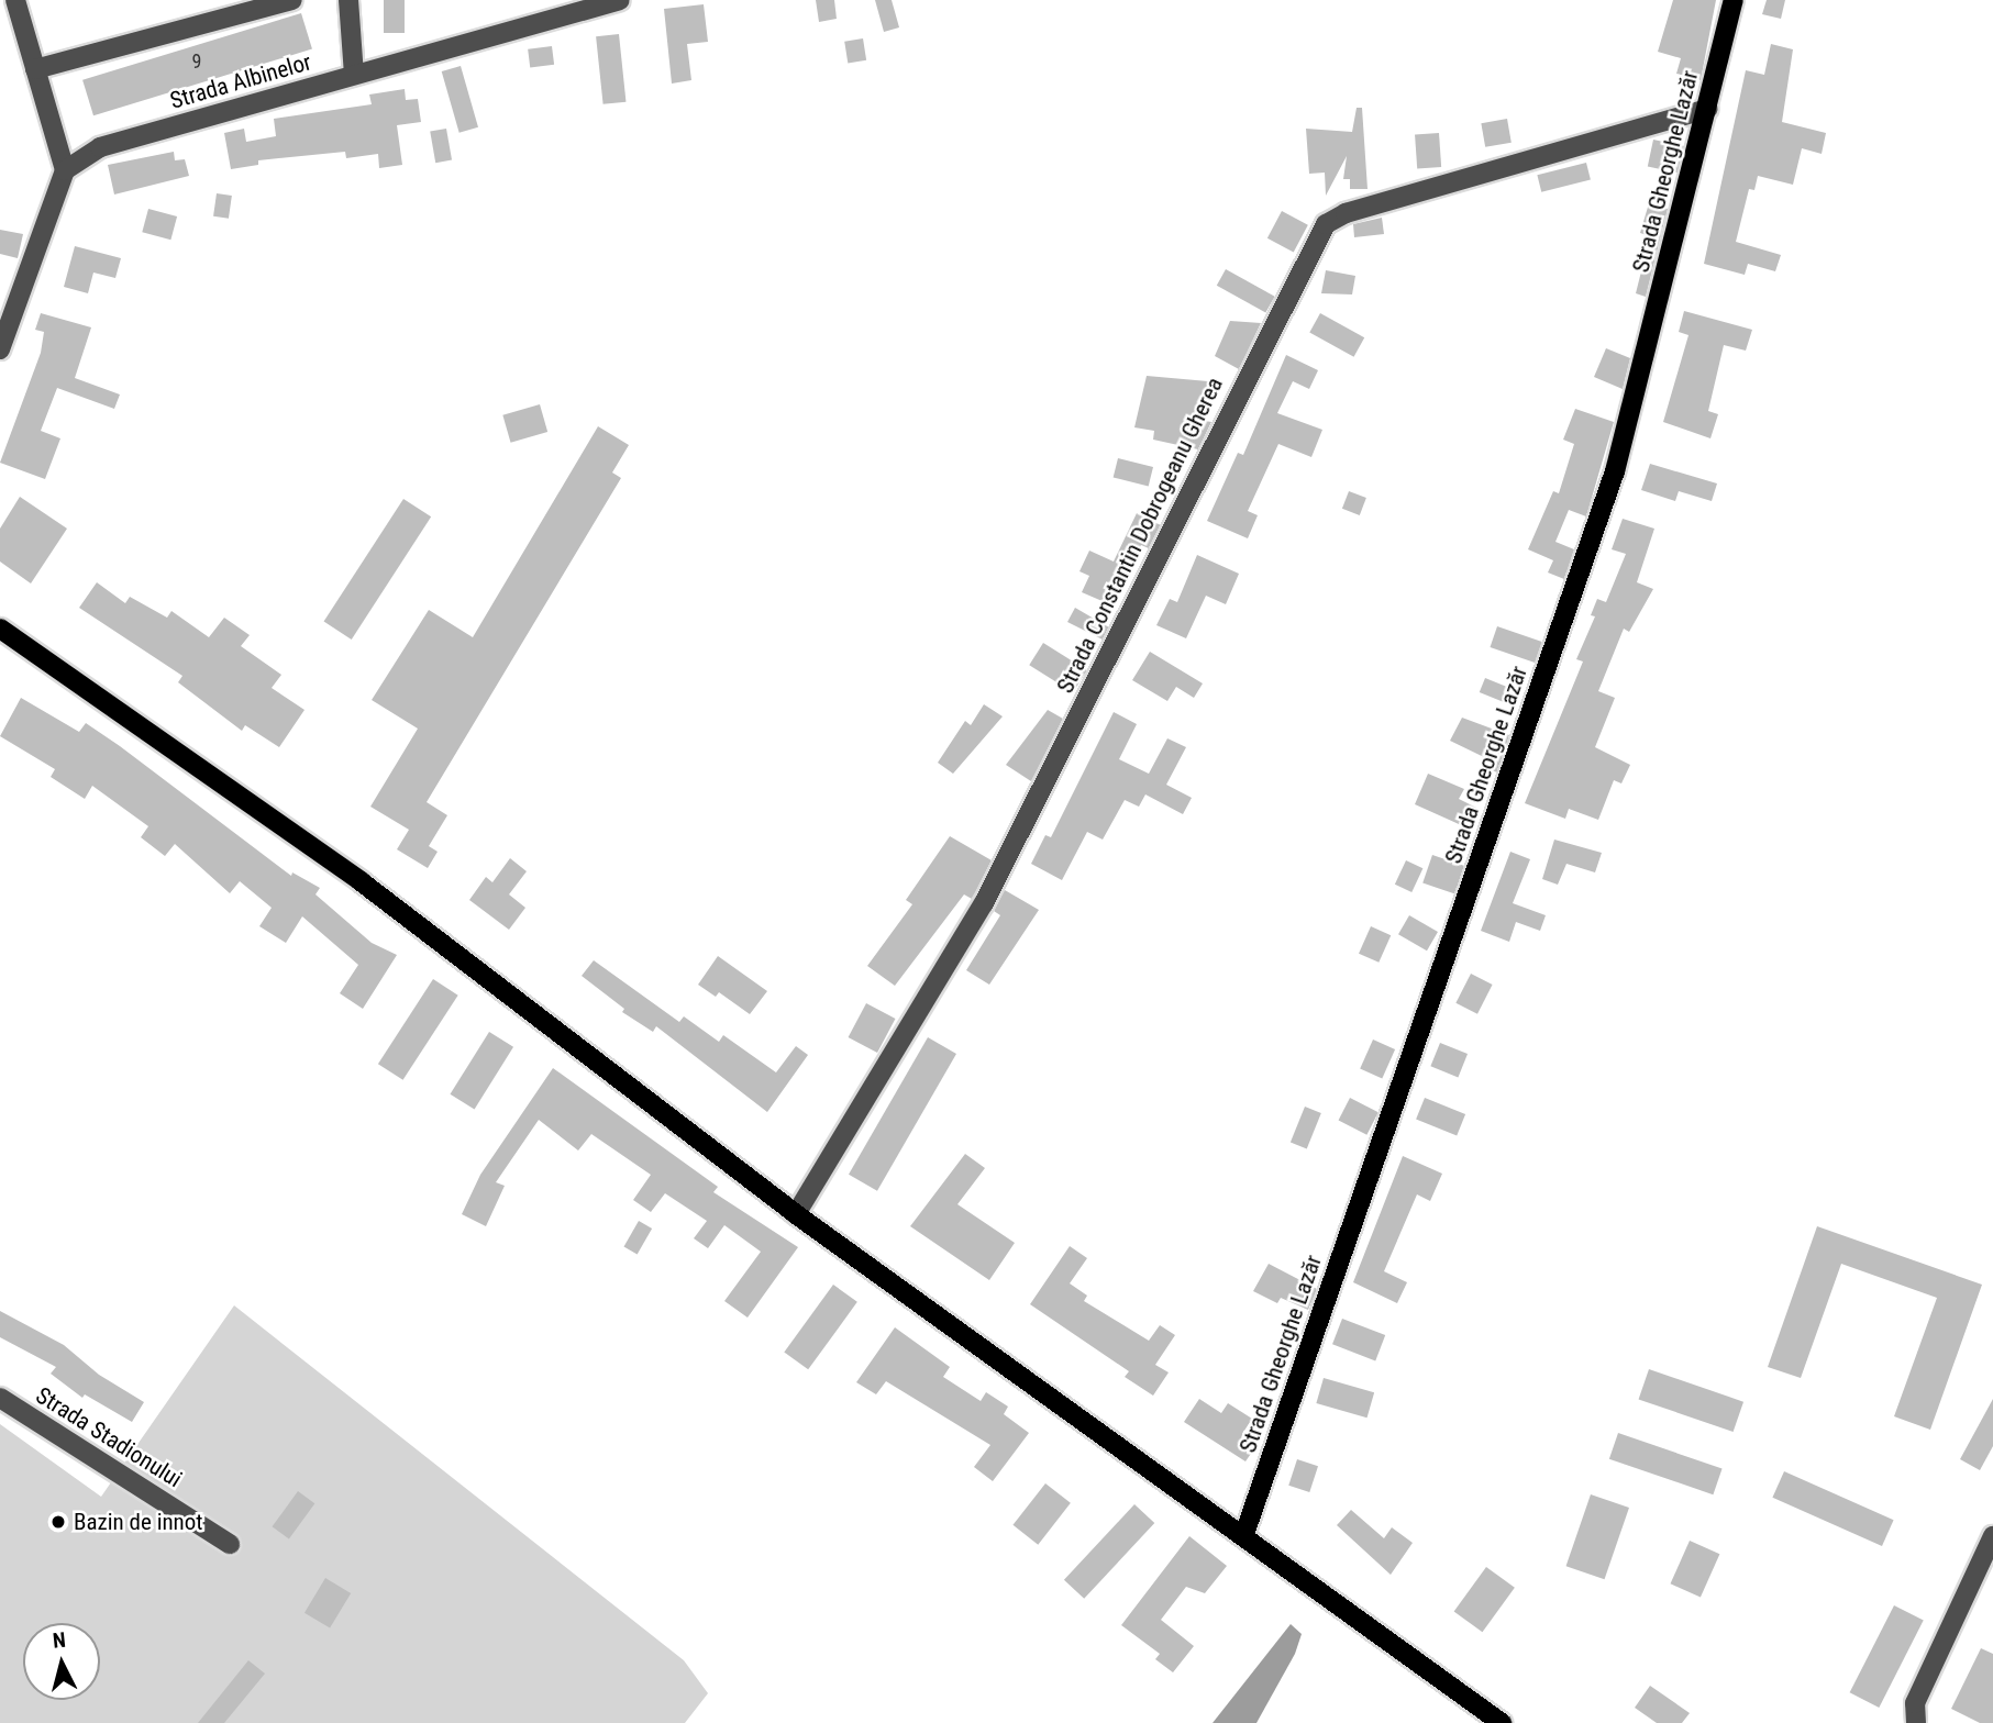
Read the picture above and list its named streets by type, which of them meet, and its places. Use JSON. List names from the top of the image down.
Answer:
{
  "streets": {
    "main road": ["Strada Gheorghe Lazăr"],
    "street": ["Strada Albinelor", "Strada Constantin Dobrogeanu Gherea", "Strada Stadionului"]
  },
  "crossings": [
    ["Strada Gheorghe Lazăr", "Strada Constantin Dobrogeanu Gherea"]
  ],
  "places": ["Bazin de innot"],
  "house_numbers": ["9"],
  "north": "top"
}
